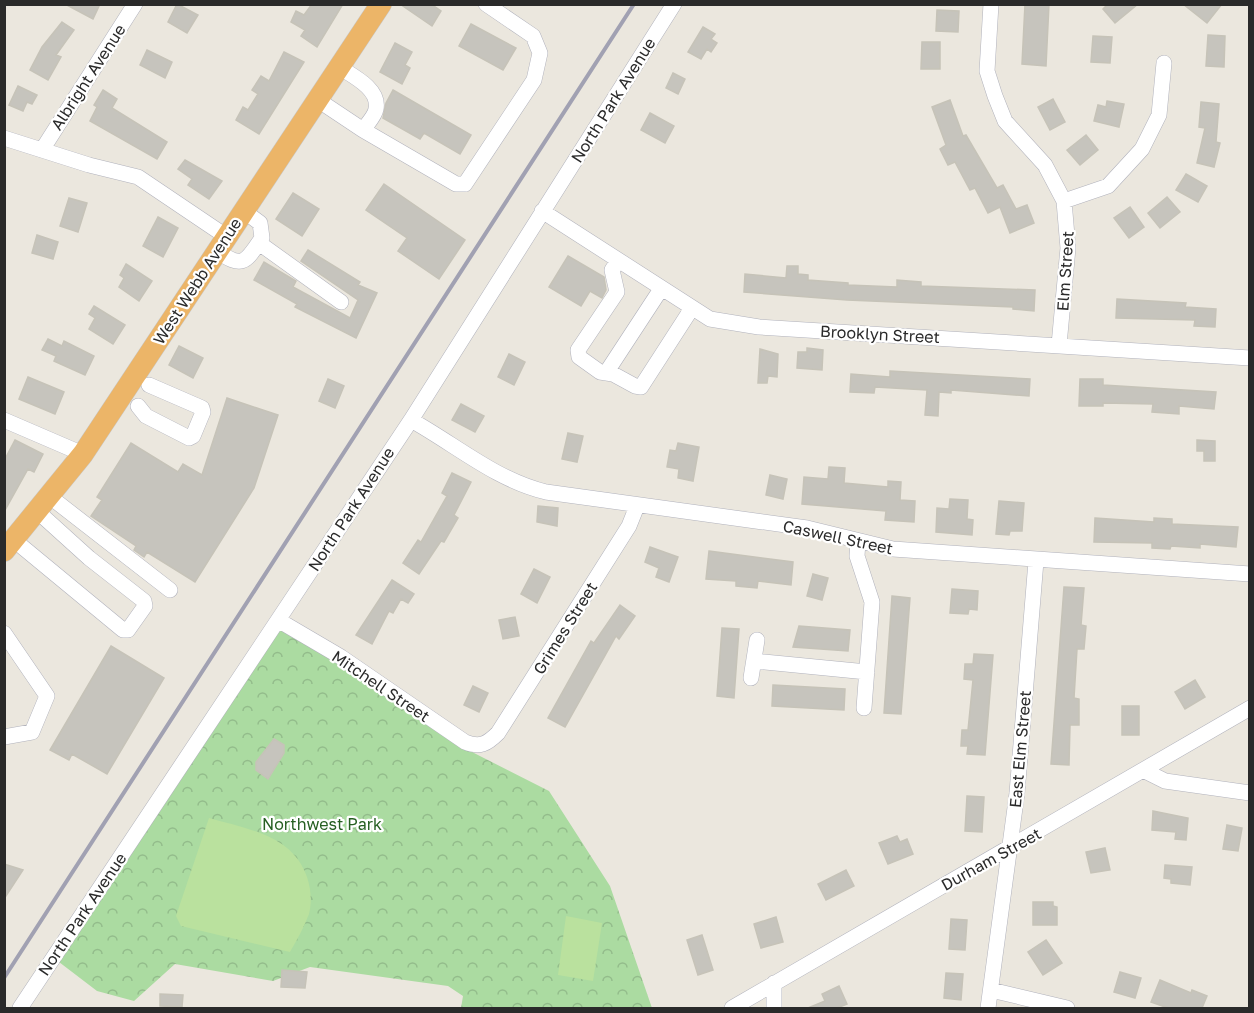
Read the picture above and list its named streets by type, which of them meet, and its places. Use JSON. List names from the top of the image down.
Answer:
{
  "streets": {
    "highway": ["West Webb Avenue"],
    "street": [
      "Albright Avenue",
      "North Park Avenue",
      "Elm Street",
      "Brooklyn Street",
      "Caswell Street",
      "Grimes Street",
      "Mitchell Street",
      "East Elm Street",
      "Durham Street"
    ]
  },
  "crossings": [
    ["North Park Avenue", "Brooklyn Street"],
    ["North Park Avenue", "Caswell Street"],
    ["North Park Avenue", "Mitchell Street"],
    ["Elm Street", "Brooklyn Street"],
    ["Caswell Street", "Grimes Street"],
    ["Caswell Street", "East Elm Street"],
    ["Grimes Street", "Mitchell Street"],
    ["East Elm Street", "Durham Street"]
  ],
  "parks": ["Northwest Park"]
}
